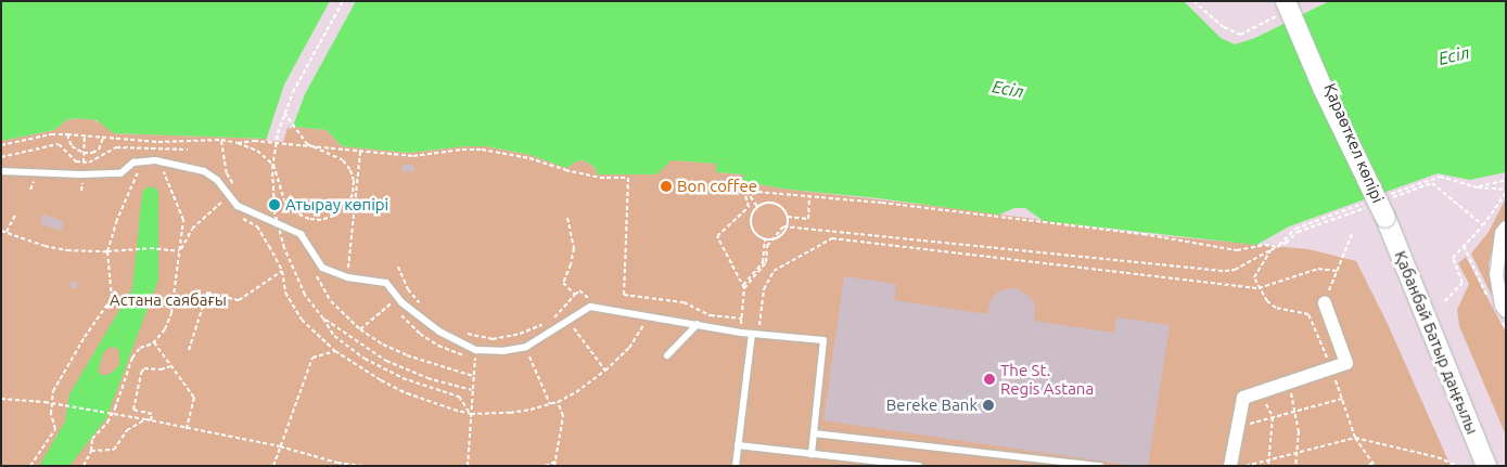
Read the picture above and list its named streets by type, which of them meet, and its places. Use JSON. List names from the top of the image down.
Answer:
{
  "streets": {
    "main road": ["Қараөткел көпірі", "Қабанбай Батыр даңғылы"]
  },
  "crossings": [
    ["Қараөткел көпірі", "Қабанбай Батыр даңғылы"]
  ],
  "water": ["Есіл"],
  "parks": ["Астана саябағы"],
  "places": [
    "Bon coffee",
    "Атырау көпірі",
    "The St. Regis Astana",
    "Bereke Bank"
  ]
}
